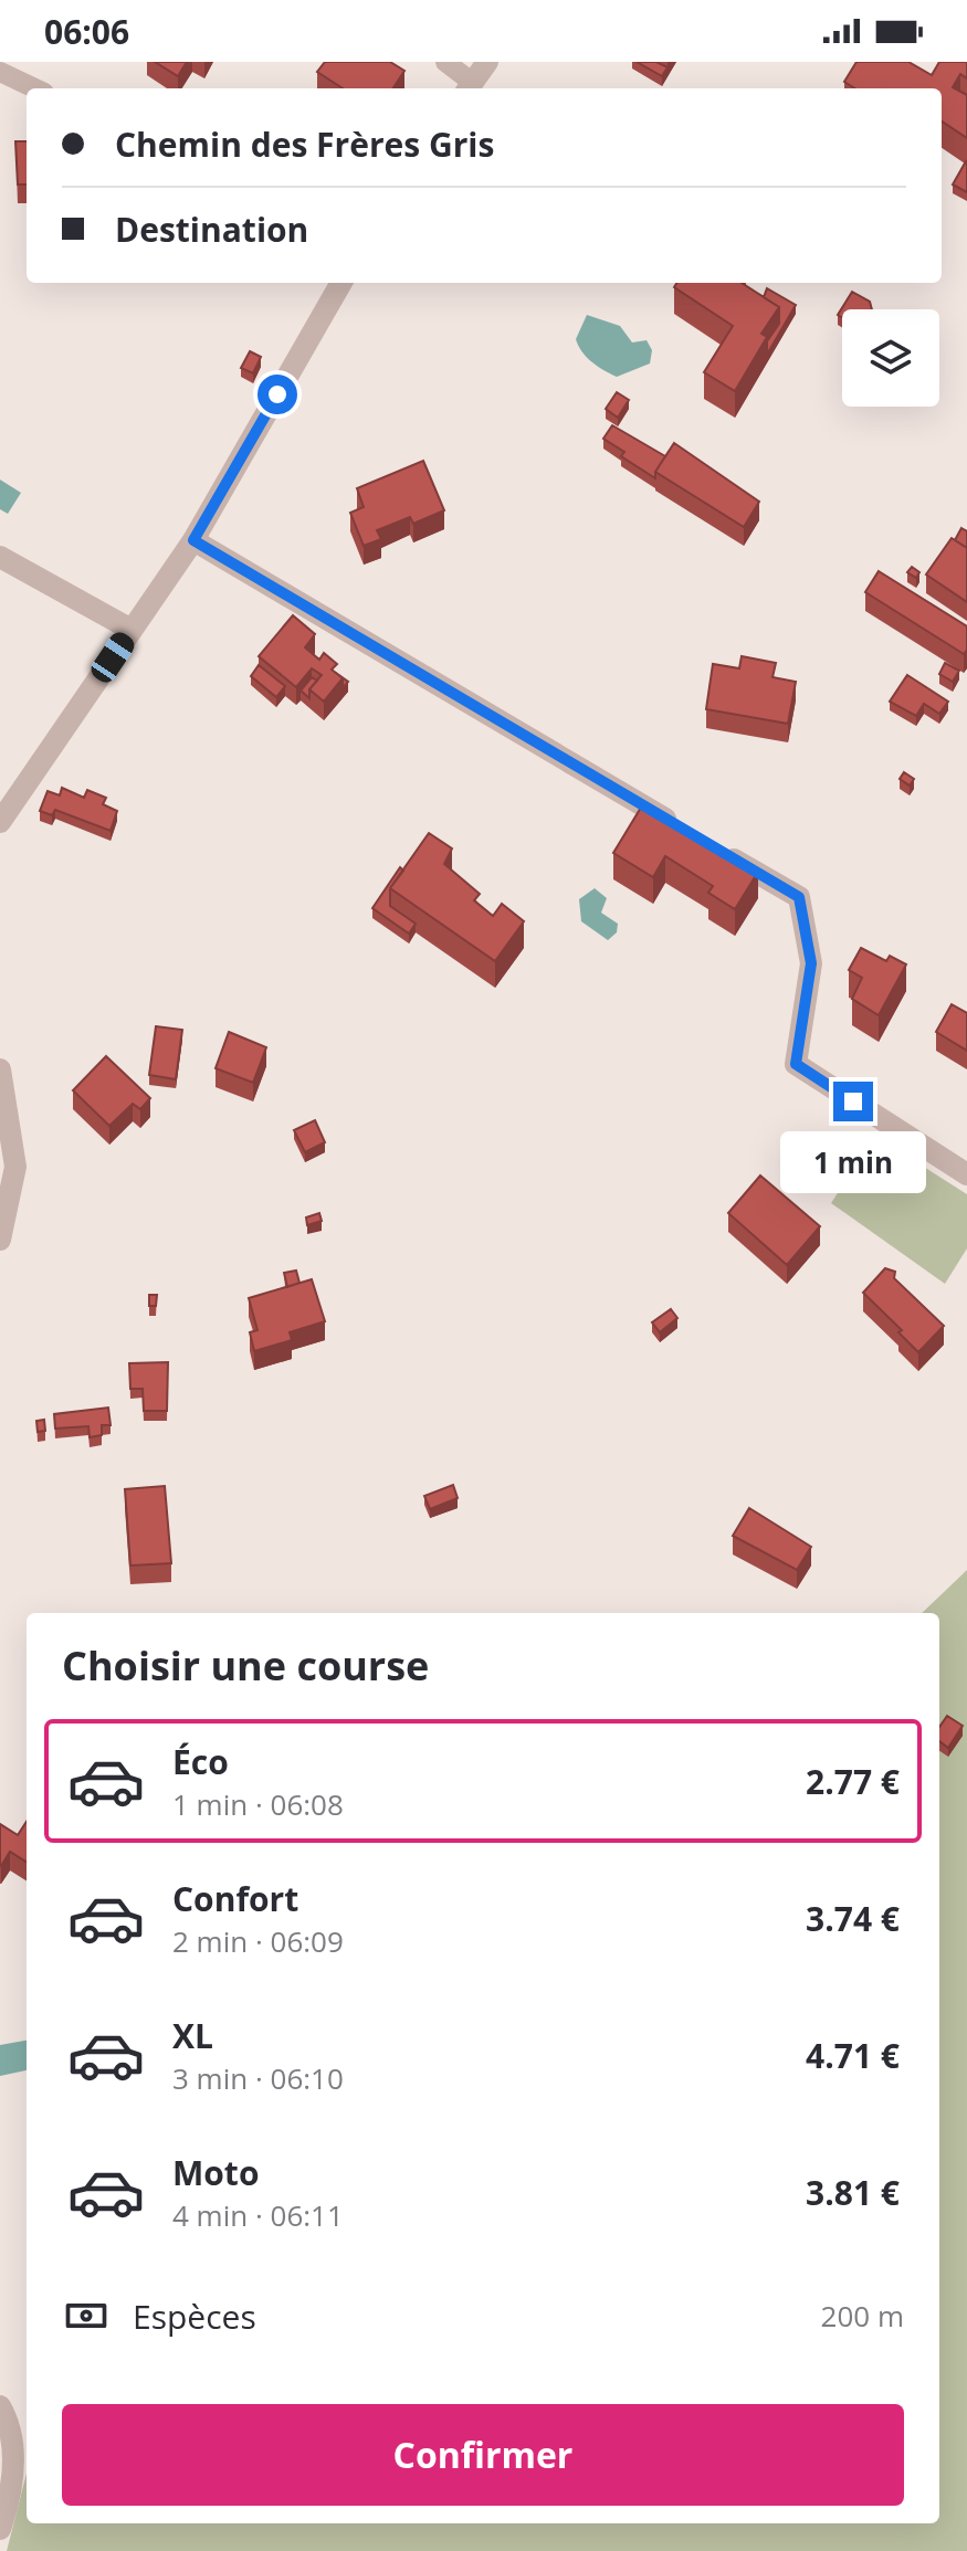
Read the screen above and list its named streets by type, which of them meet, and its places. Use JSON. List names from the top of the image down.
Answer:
{
  "page": {
    "status": "06:06",
    "banner": ["Chemin des Frères Gris", "Destination"],
    "bubble": "1 min",
    "heading": "Choisir une course",
    "list": [
      {
        "name": "Éco",
        "note": "1 min · 06:08",
        "value": "2.77 €"
      },
      {
        "name": "Confort",
        "note": "2 min · 06:09",
        "value": "3.74 €"
      },
      {
        "name": "XL",
        "note": "3 min · 06:10",
        "value": "4.71 €"
      },
      {
        "name": "Moto",
        "note": "4 min · 06:11",
        "value": "3.81 €"
      }
    ],
    "pay": ["Espèces", "200 m"],
    "buttons": "Confirmer"
  }
}
